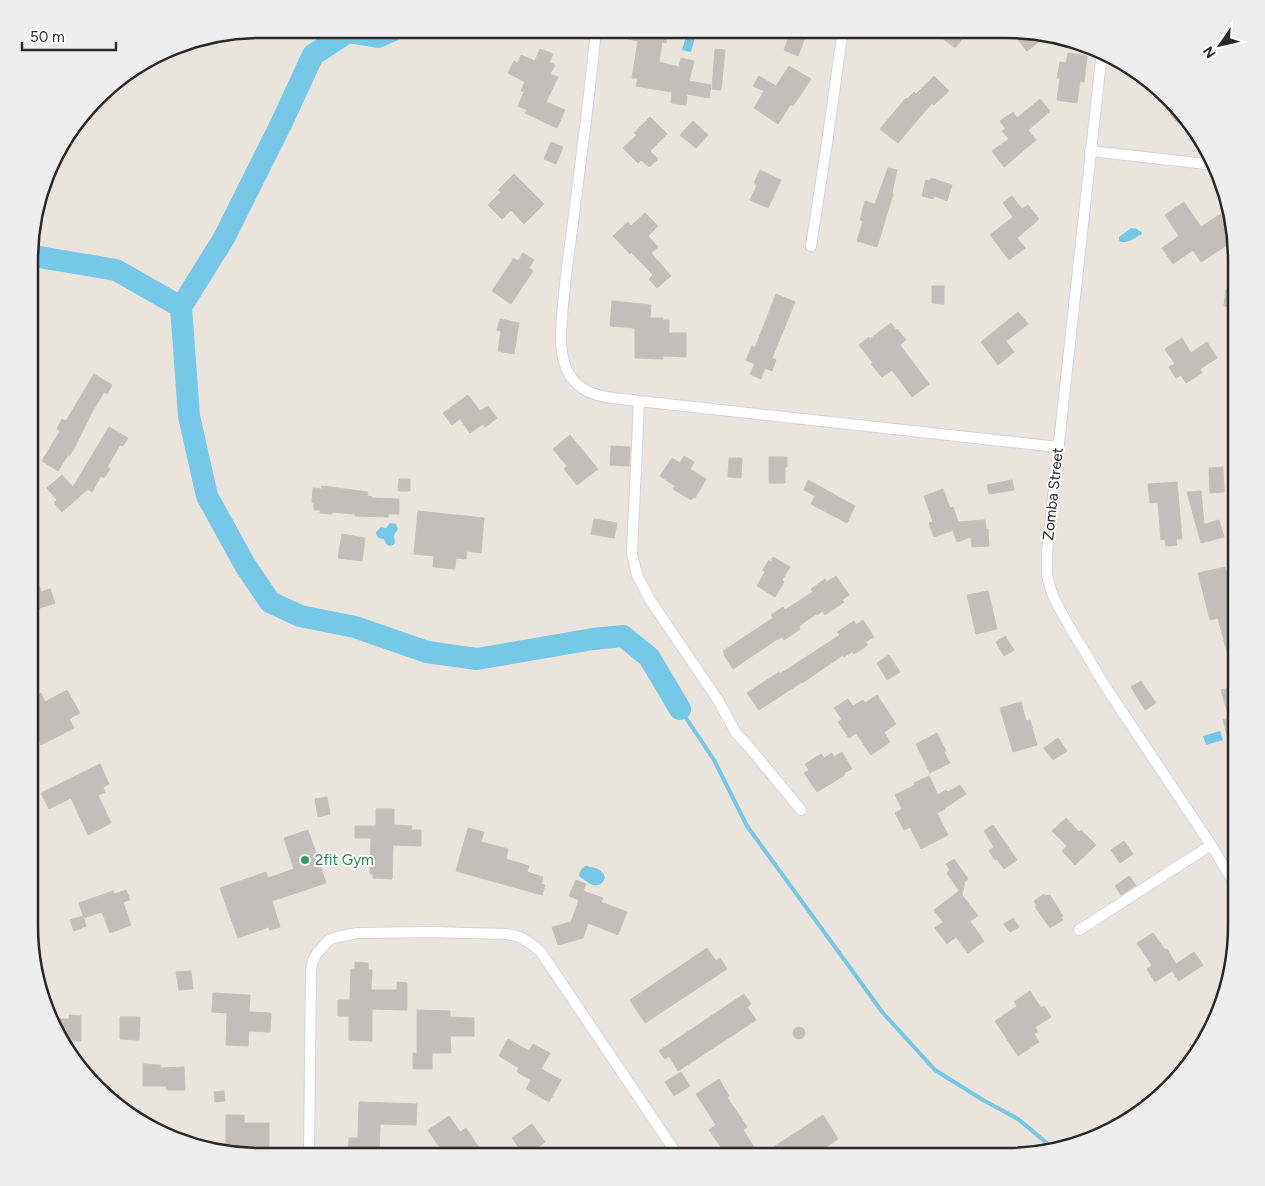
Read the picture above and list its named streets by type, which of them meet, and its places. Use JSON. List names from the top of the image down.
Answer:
{
  "streets": {
    "street": ["Zomba Street"]
  },
  "places": ["2fit Gym"],
  "scale_bar": "50 m",
  "north": "bottom left"
}
